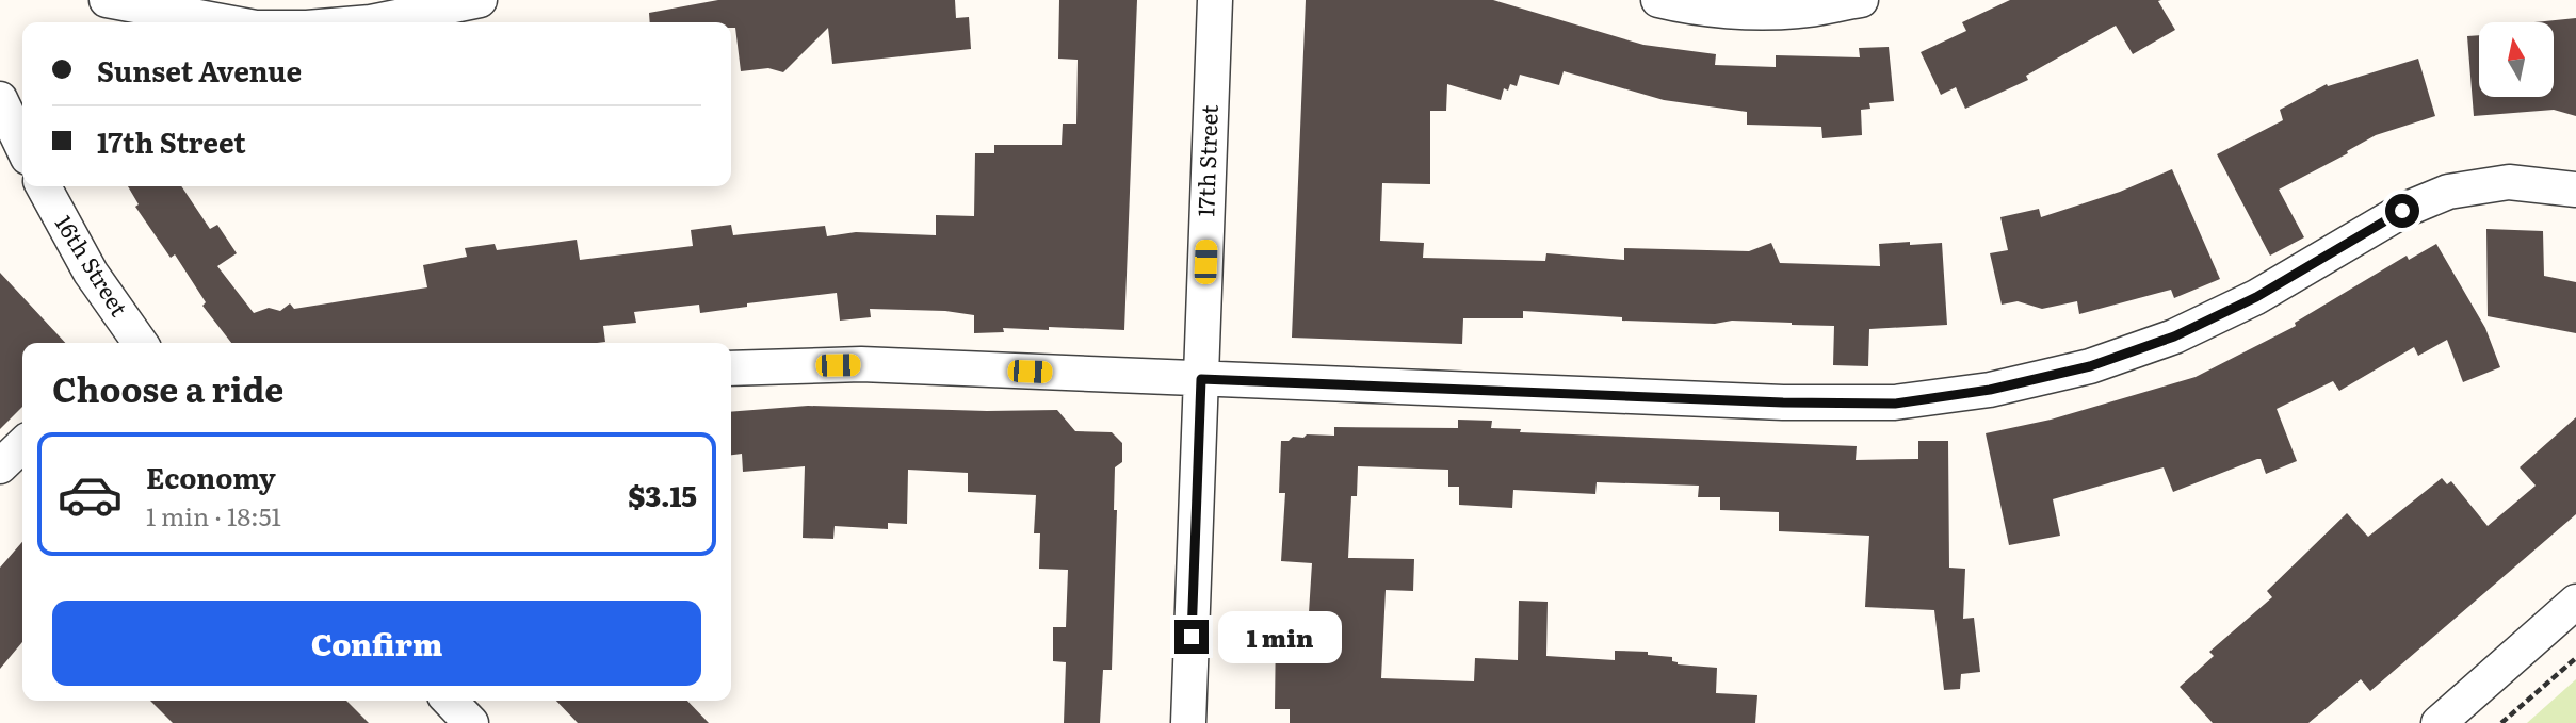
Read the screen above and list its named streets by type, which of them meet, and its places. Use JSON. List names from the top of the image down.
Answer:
{
  "streets": {
    "street": ["17th Street", "16th Street"]
  },
  "north": "top",
  "page": {
    "banner": ["Sunset Avenue", "17th Street"],
    "heading": "Choose a ride",
    "list": [
      {
        "name": "Economy",
        "note": "1 min · 18:51",
        "value": "$3.15"
      }
    ],
    "buttons": "Confirm",
    "bubble": "1 min"
  }
}
